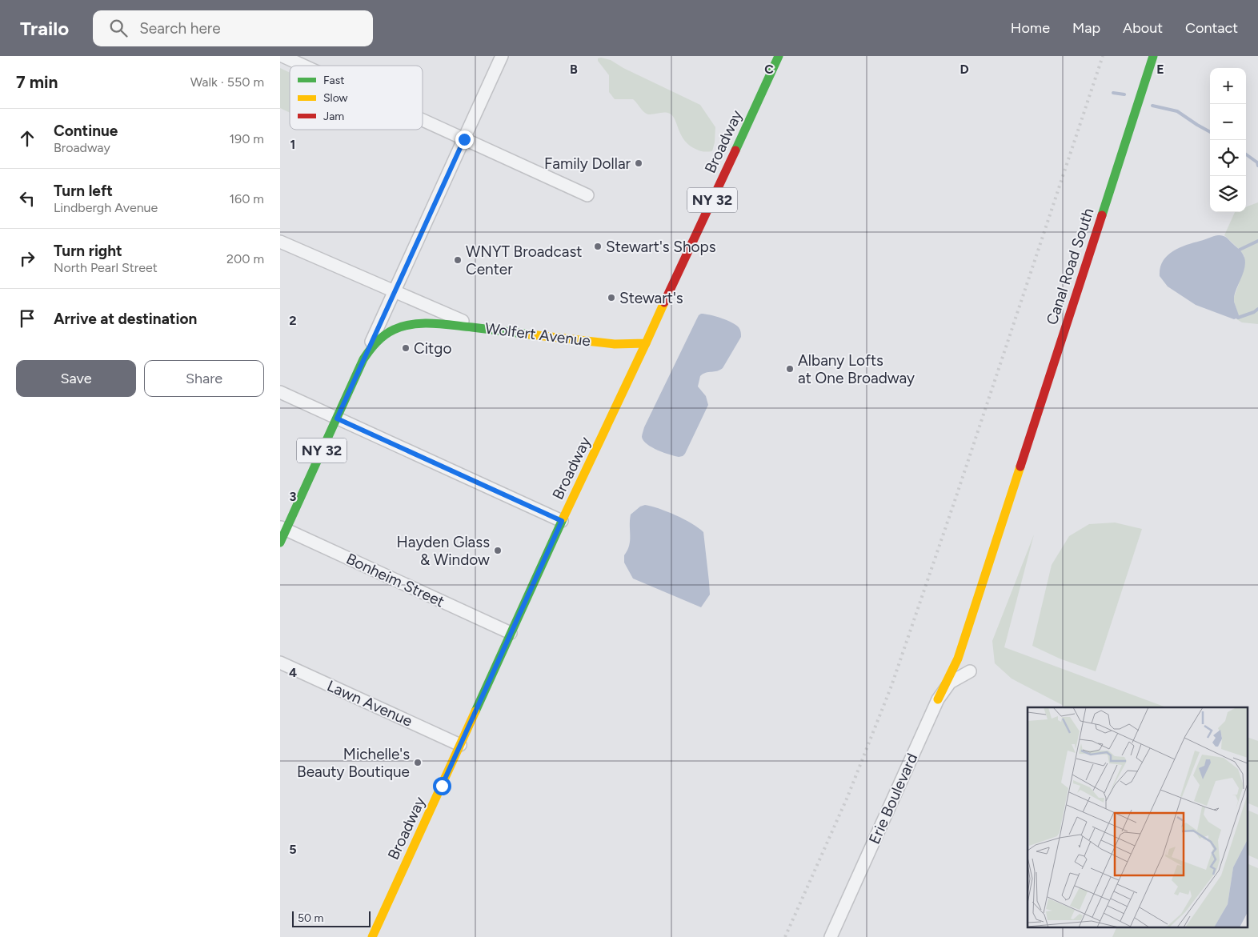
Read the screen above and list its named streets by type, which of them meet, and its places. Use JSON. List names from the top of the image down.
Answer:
{
  "streets": {
    "street": [
      "Broadway",
      "NY 32",
      "Canal Road South",
      "Wolfert Avenue",
      "Bonheim Street",
      "Lawn Avenue",
      "Erie Boulevard"
    ]
  },
  "crossings": [
    ["Broadway", "Wolfert Avenue"],
    ["Broadway", "Bonheim Street"],
    ["Broadway", "Lawn Avenue"],
    ["NY 32", "Wolfert Avenue"],
    ["NY 32", "Bonheim Street"],
    ["Canal Road South", "Erie Boulevard"]
  ],
  "places": [
    "Family Dollar",
    "Stewart's Shops",
    "WNYT Broadcast Center",
    "Stewart's",
    "Citgo",
    "Albany Lofts at One Broadway",
    "Hayden Glass & Window",
    "Michelle's Beauty Boutique"
  ],
  "legend": ["Fast", "Slow", "Jam"],
  "scale_bar": "50 m",
  "page": {
    "header": "Trailo",
    "search": "Search here",
    "nav": [
      "Home",
      "Map",
      "About",
      "Contact"
    ],
    "heading": ["7 min", "Walk · 550 m"],
    "map_buttons": ["+", "−"],
    "list": [
      ["Continue", "Broadway", "190 m"],
      ["Turn left", "Lindbergh Avenue", "160 m"],
      ["Turn right", "North Pearl Street", "200 m"],
      "Arrive at destination"
    ],
    "buttons": ["Save", "Share"],
    "scale": "50 m"
  },
  "grid": {
    "columns": [
      "B",
      "C",
      "D",
      "E"
    ],
    "rows": [
      "1",
      "2",
      "3",
      "4",
      "5"
    ]
  }
}
